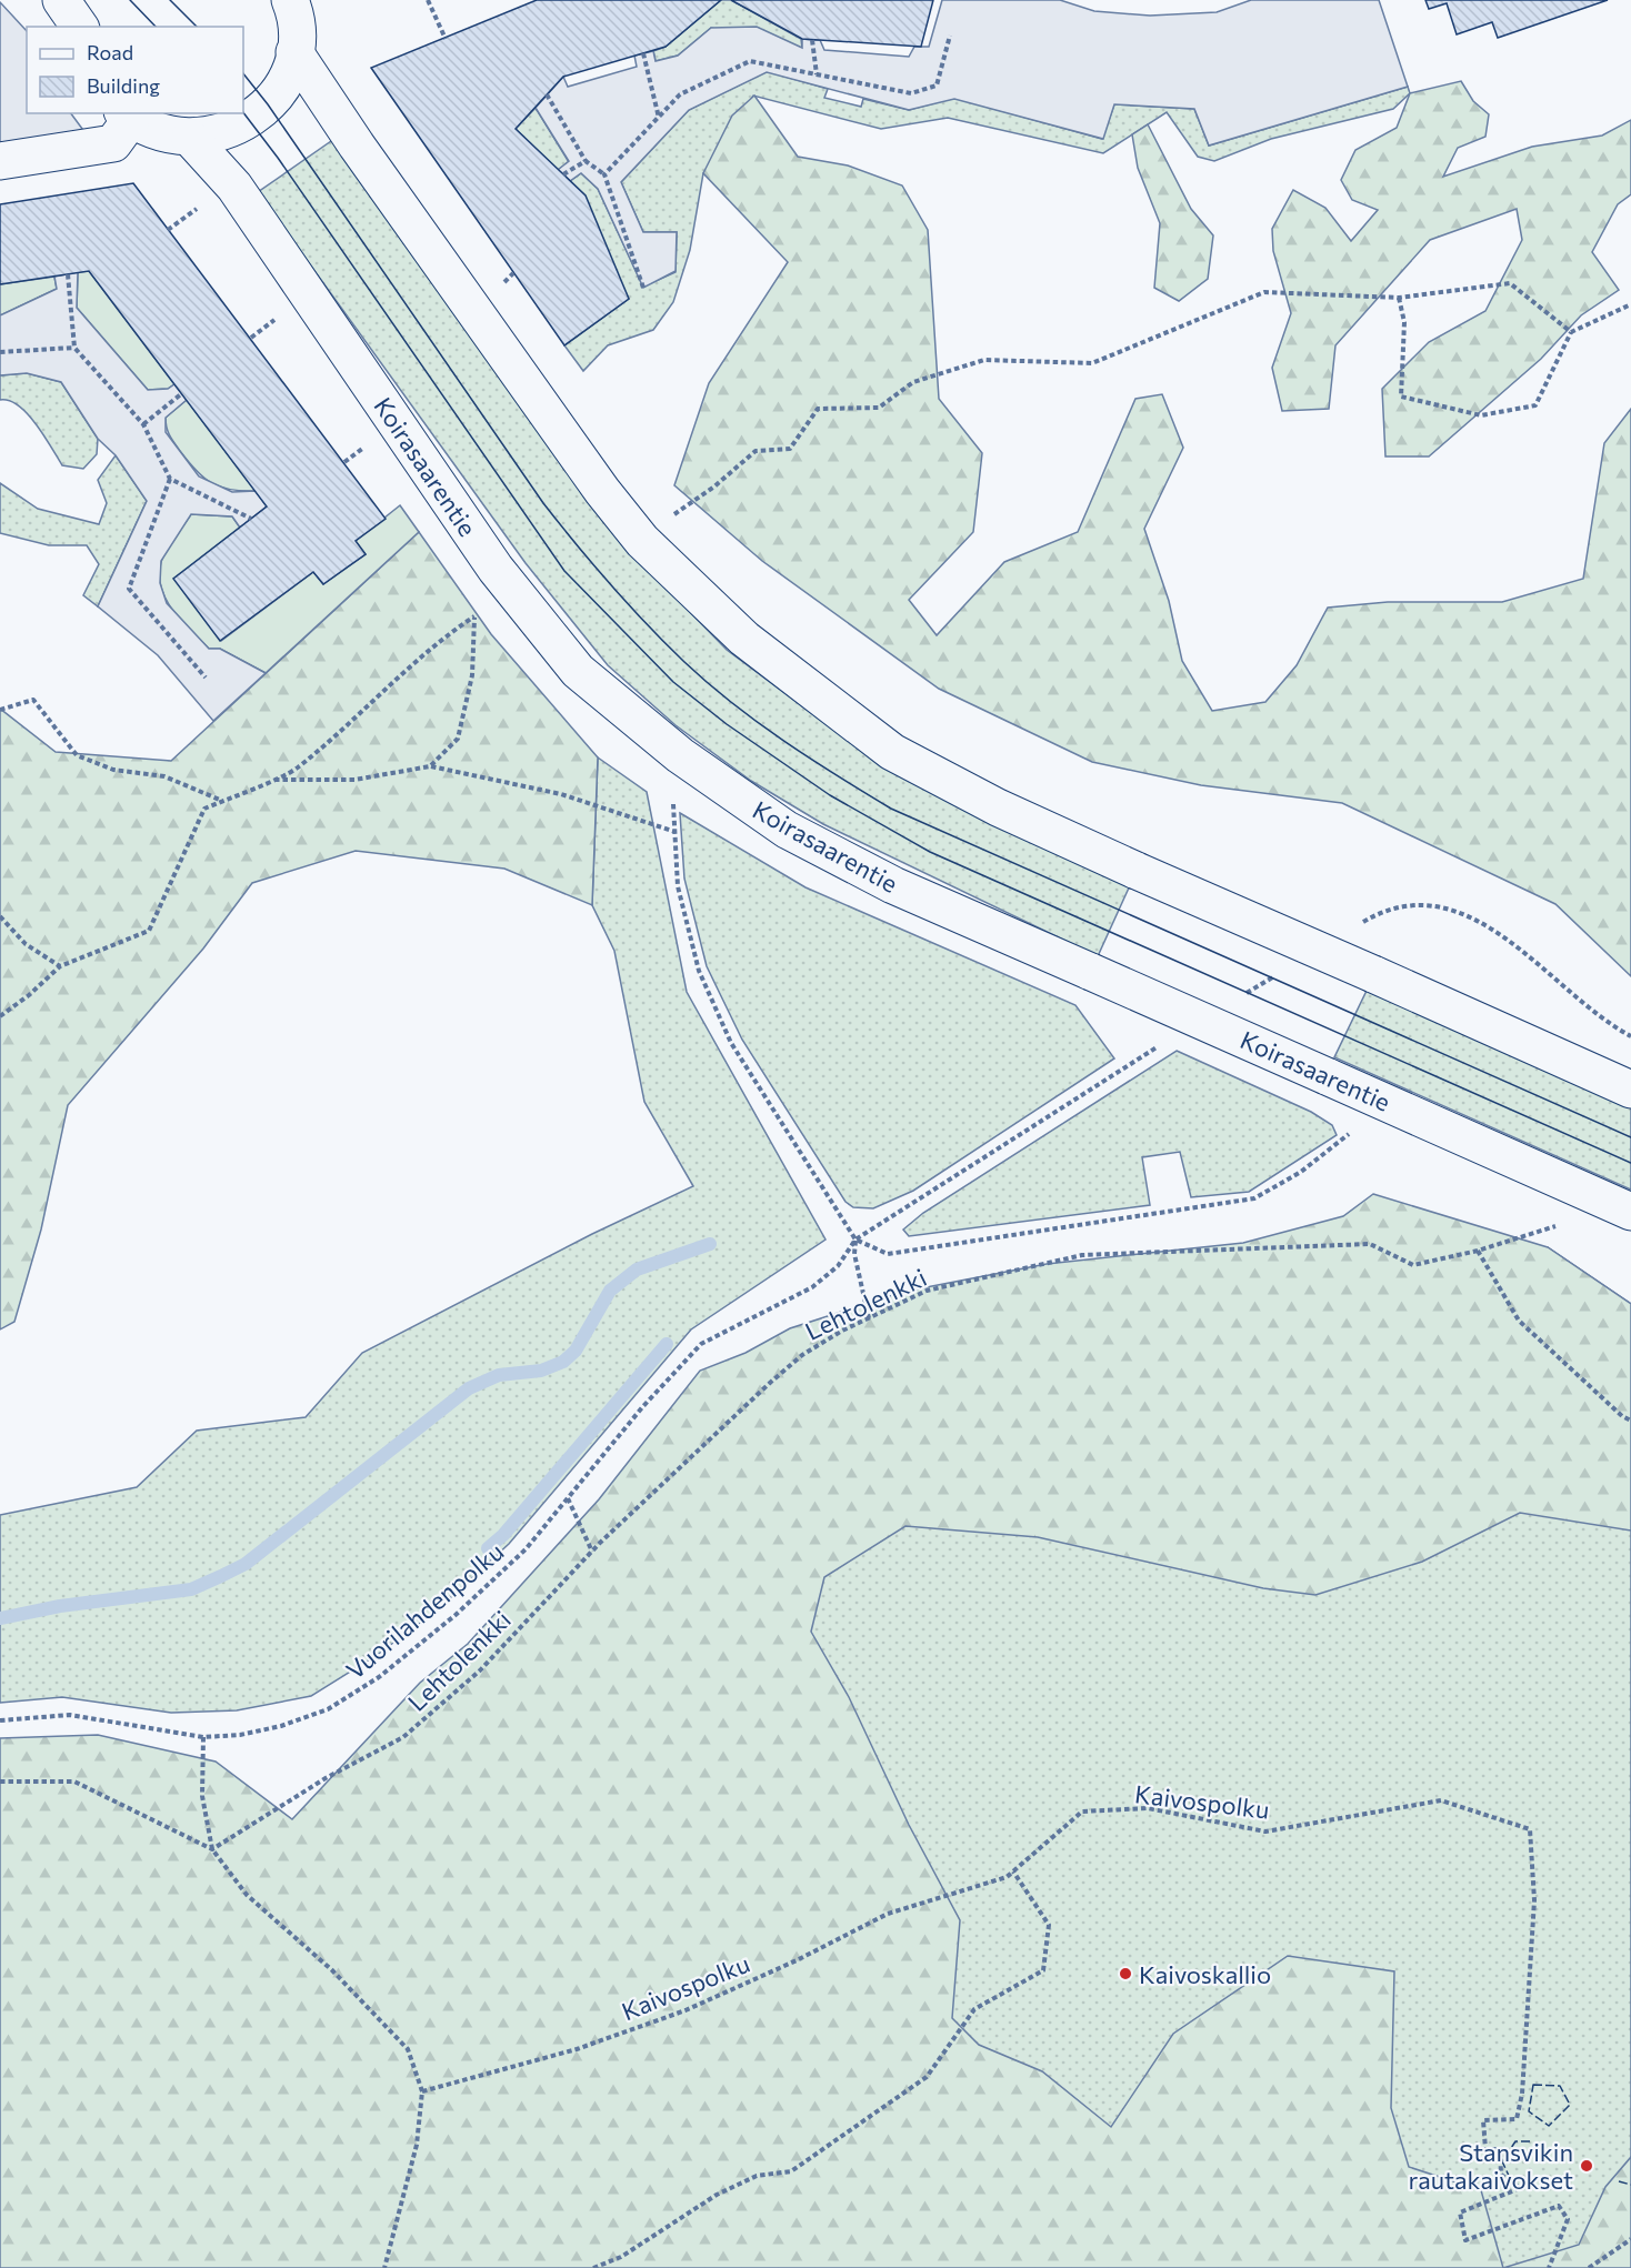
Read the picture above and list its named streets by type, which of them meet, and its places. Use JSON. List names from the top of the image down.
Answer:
{
  "streets": {
    "street": ["Koirasaarentie"],
    "path": ["Lehtolenkki", "Vuorilahdenpolku", "Kaivospolku"]
  },
  "places": ["Kaivoskallio", "Stansvikin rautakaivokset"],
  "legend": ["Road", "Building"]
}
